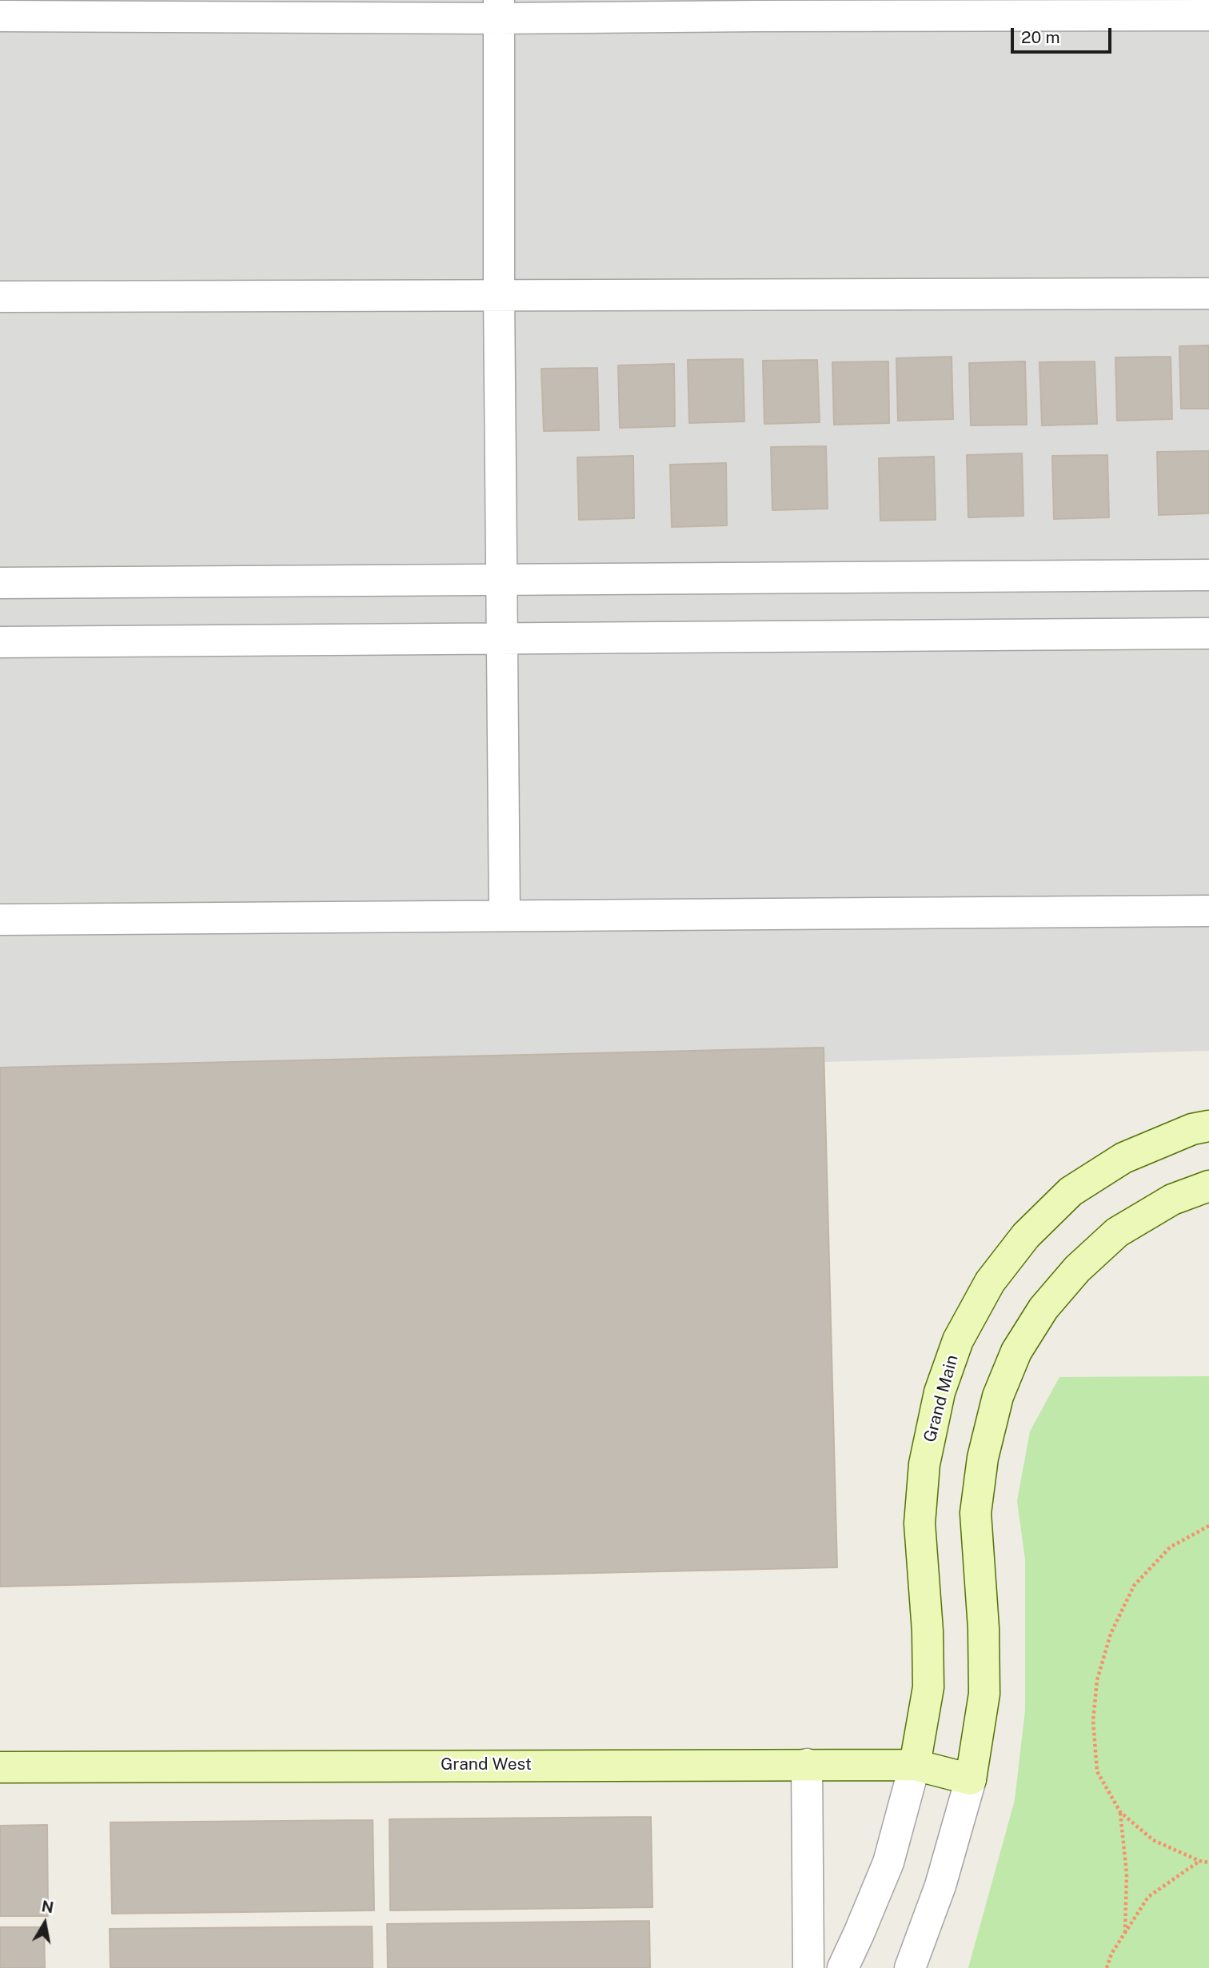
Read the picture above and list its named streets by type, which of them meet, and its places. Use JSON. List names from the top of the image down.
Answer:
{
  "streets": {
    "street": ["Grand Main", "Grand West"]
  },
  "crossings": [
    ["Grand Main", "Grand West"]
  ],
  "scale_bar": "20 m",
  "north": "top"
}
